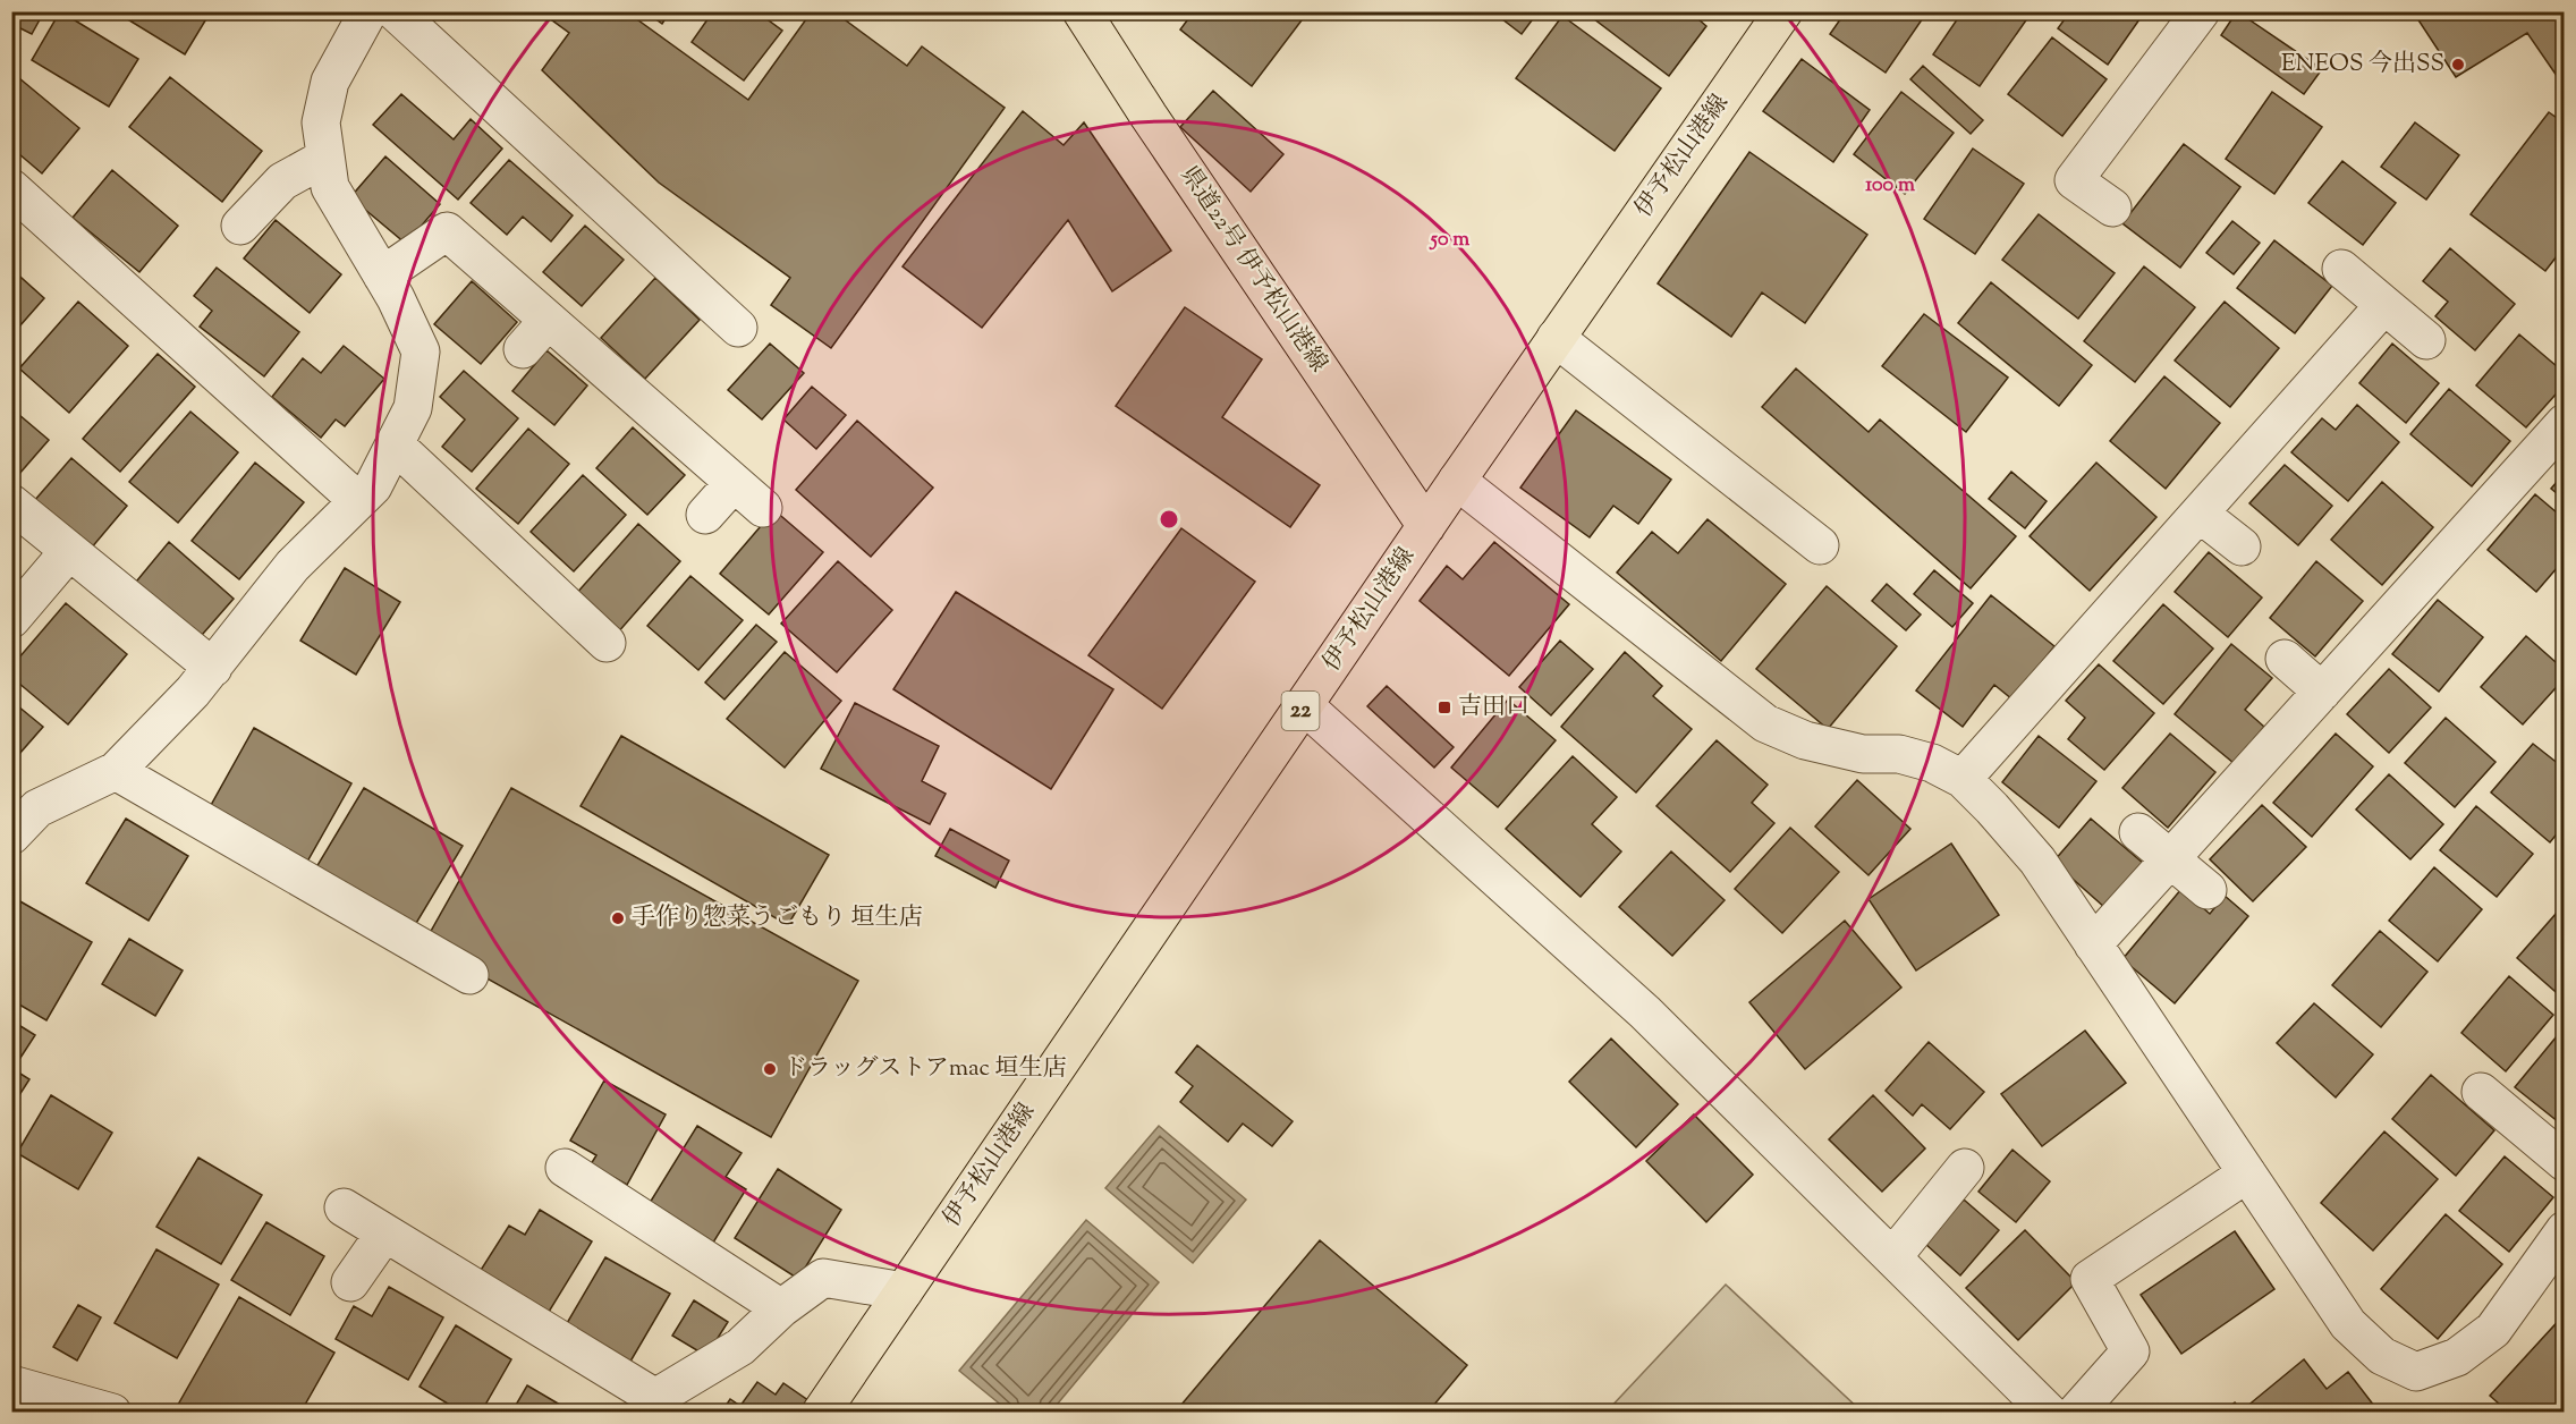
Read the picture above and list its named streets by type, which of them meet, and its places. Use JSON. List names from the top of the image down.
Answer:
{
  "streets": {
    "main road": ["伊予松山港線", "県道22号 伊予松山港線", "22"]
  },
  "crossings": [
    ["伊予松山港線", "県道22号 伊予松山港線"]
  ],
  "places": {
    "other": ["ENEOS 今出SS", "手作り惣菜うごもり 垣生店", "ドラッグストアmac 垣生店"],
    "transit": ["吉田口"]
  },
  "rings": ["100 m", "50 m"]
}
